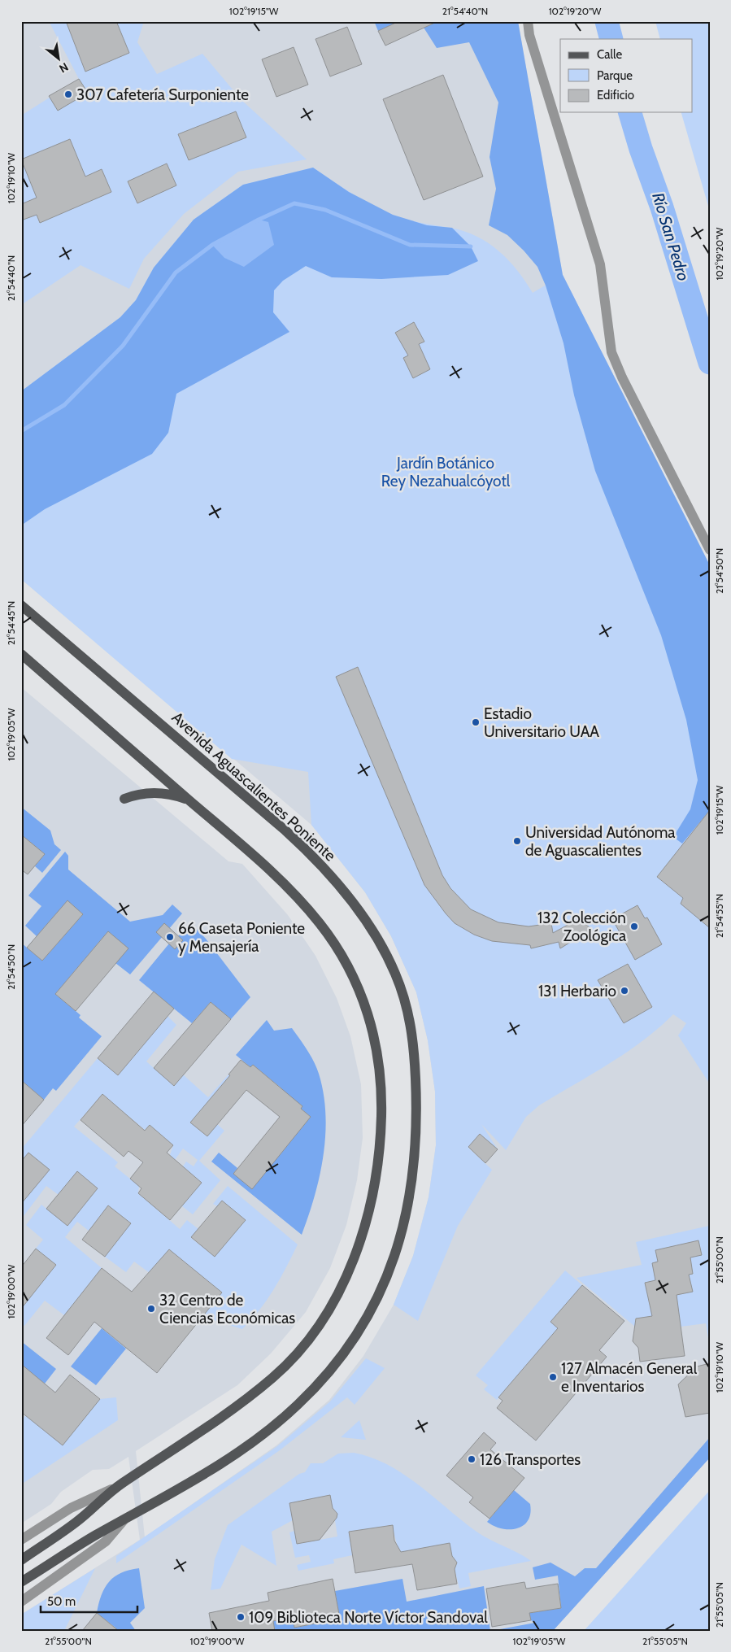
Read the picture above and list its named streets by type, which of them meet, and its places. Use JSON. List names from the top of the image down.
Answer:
{
  "streets": {
    "main road": ["Avenida Aguascalientes Poniente"]
  },
  "water": ["Río San Pedro"],
  "parks": ["Jardín Botánico Rey Nezahualcóyotl"],
  "places": [
    "307 Cafetería Surponiente",
    "Estadio Universitario UAA",
    "Universidad Autónoma de Aguascalientes",
    "132 Colección Zoológica",
    "66 Caseta Poniente y Mensajería",
    "131 Herbario",
    "32 Centro de Ciencias Económicas",
    "127 Almacén General e Inventarios",
    "126 Transportes",
    "109 Biblioteca Norte Víctor Sandoval"
  ],
  "legend": ["Calle", "Parque", "Edificio"],
  "scale_bar": "50 m",
  "north": "bottom right",
  "coordinates": [
    "102°19'15\"W",
    "21°54'40\"N",
    "102°19'20\"W",
    "102°19'10\"W",
    "21°54'50\"N",
    "21°54'45\"N",
    "102°19'05\"W",
    "21°54'55\"N",
    "21°55'00\"N",
    "102°19'00\"W",
    "21°55'05\"N"
  ]
}
